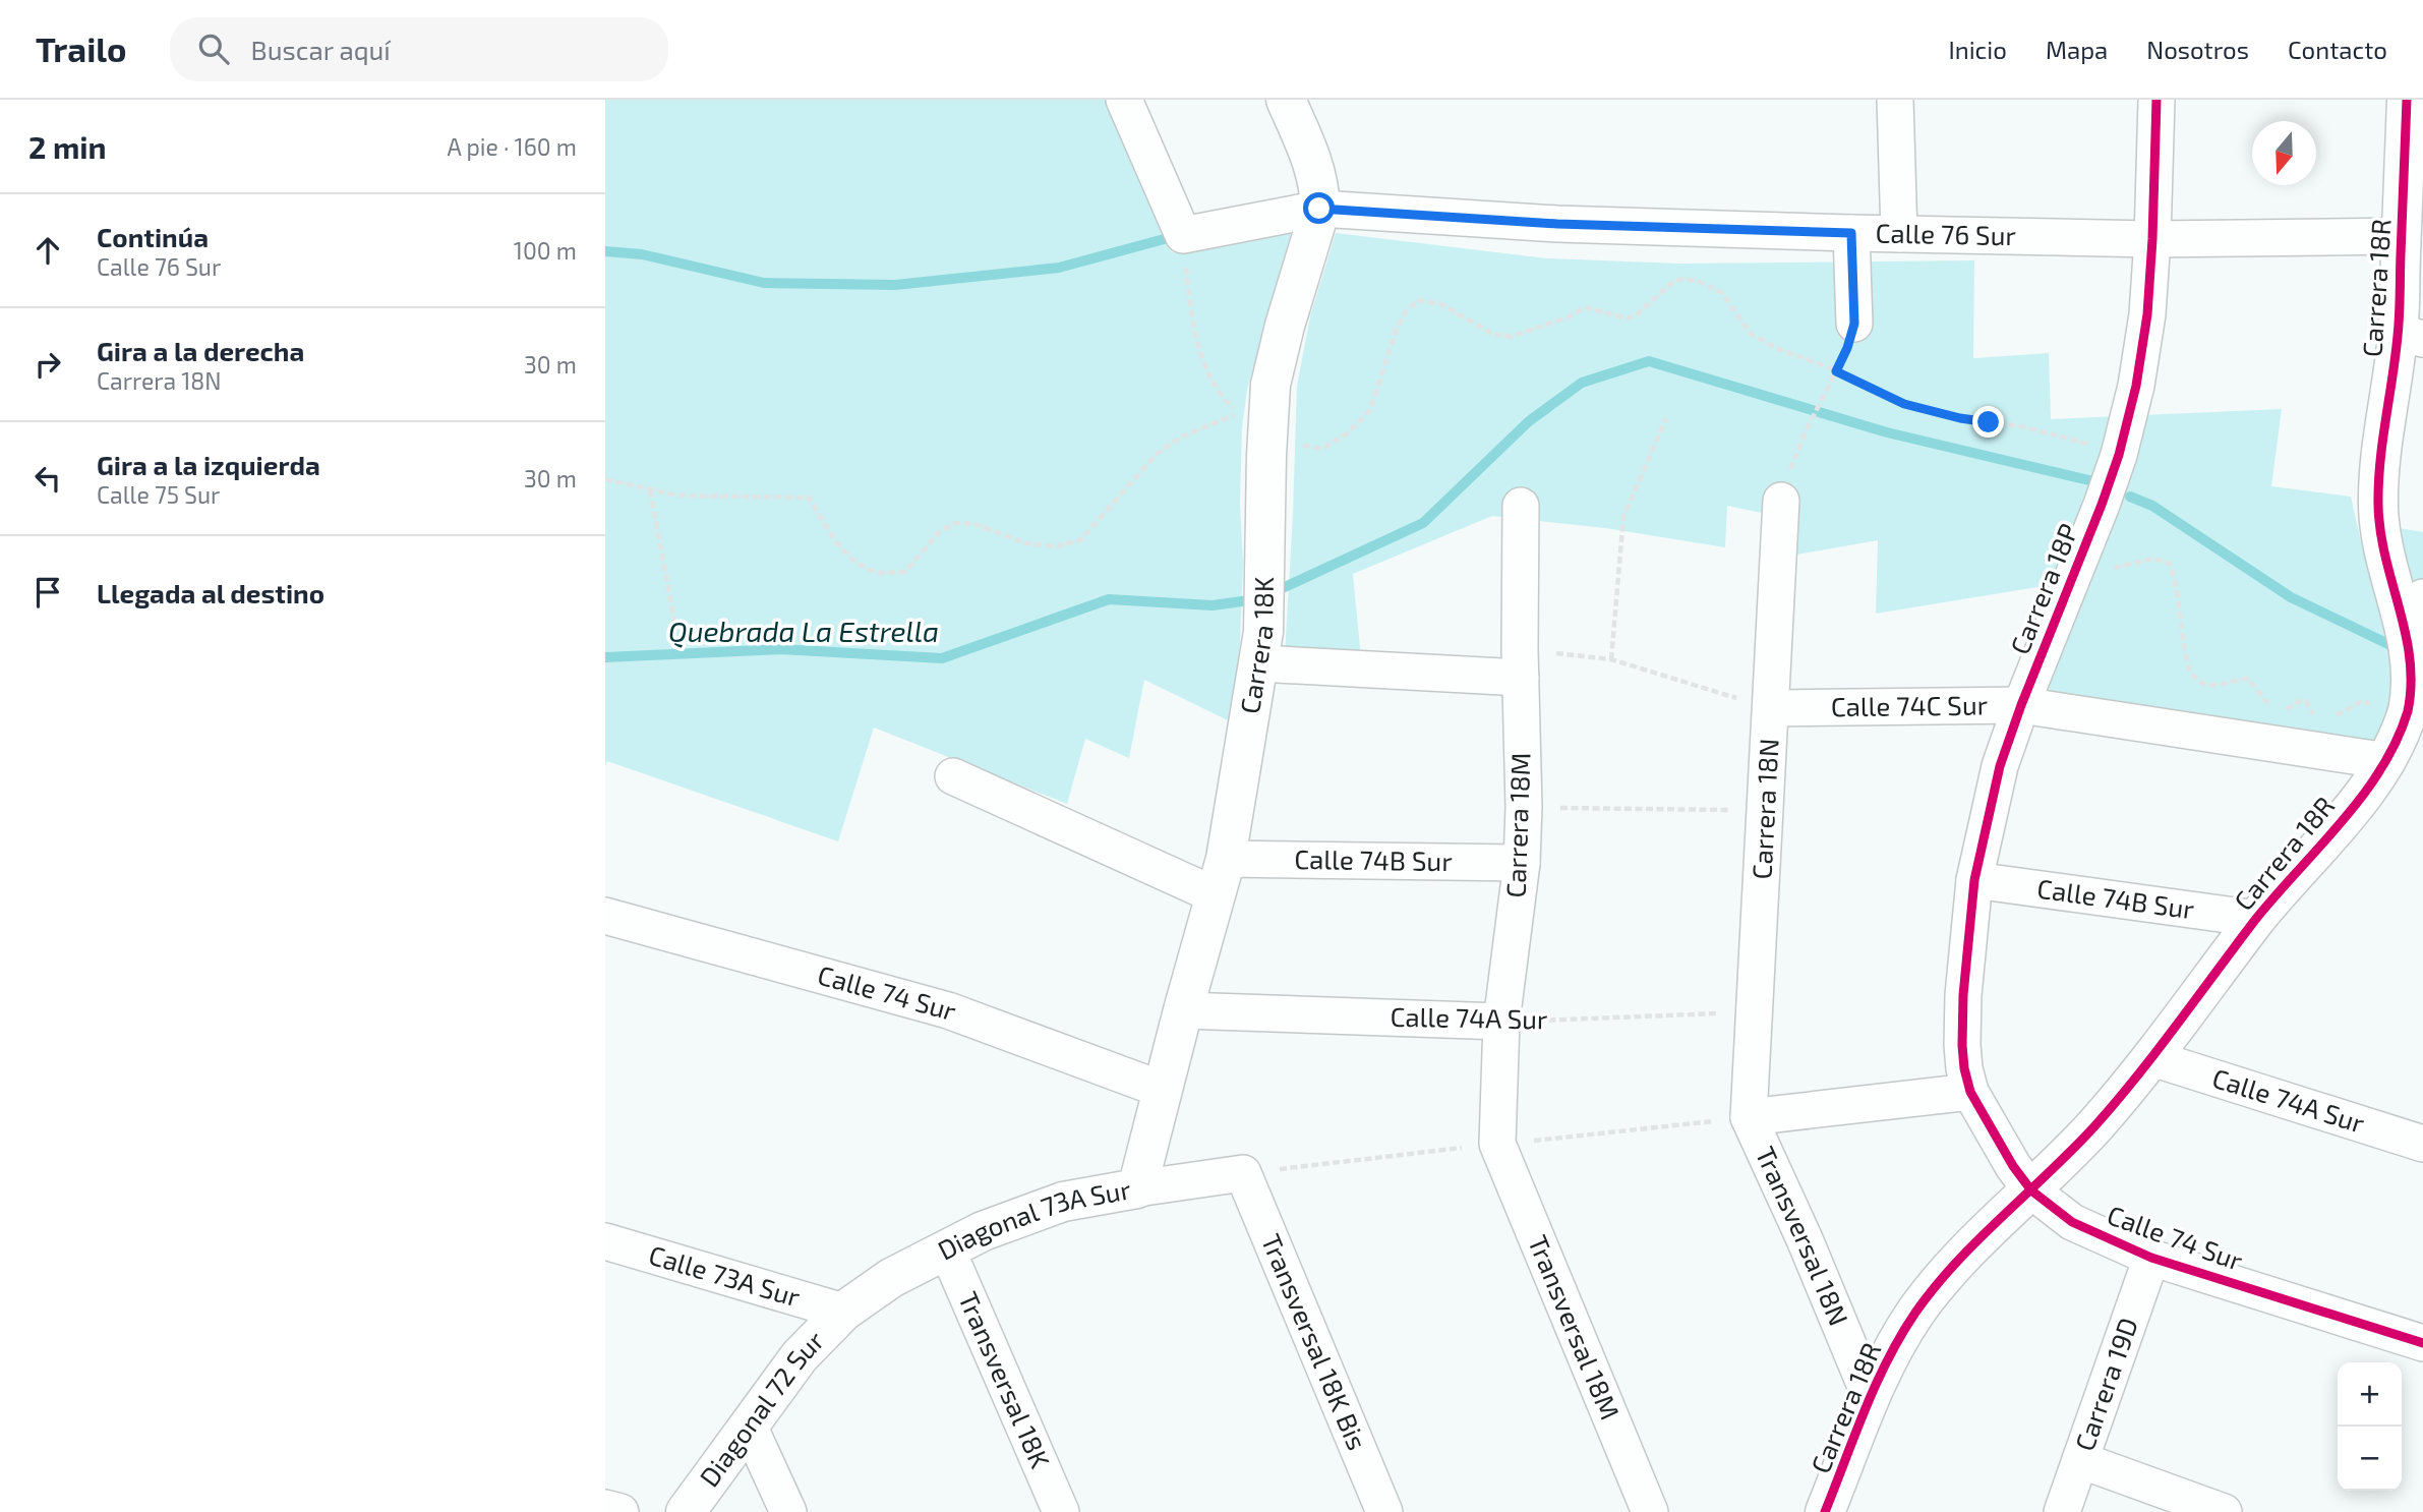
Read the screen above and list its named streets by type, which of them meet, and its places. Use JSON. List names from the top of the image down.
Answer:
{
  "streets": {
    "street": [
      "Calle 76 Sur",
      "Carrera 18R",
      "Carrera 18P",
      "Carrera 18K",
      "Calle 74C Sur",
      "Carrera 18N",
      "Carrera 18M",
      "Calle 74B Sur",
      "Calle 74 Sur",
      "Calle 74A Sur",
      "Diagonal 73A Sur",
      "Transversal 18N",
      "Calle 73A Sur",
      "Transversal 18M",
      "Transversal 18K Bis",
      "Transversal 18K",
      "Carrera 19D",
      "Diagonal 72 Sur"
    ]
  },
  "crossings": [
    ["Calle 76 Sur", "Carrera 18R"],
    ["Calle 76 Sur", "Carrera 18P"],
    ["Calle 76 Sur", "Carrera 18K"],
    ["Carrera 18R", "Calle 74C Sur"],
    ["Carrera 18R", "Calle 74B Sur"],
    ["Carrera 18R", "Calle 74 Sur"],
    ["Carrera 18R", "Calle 74A Sur"],
    ["Carrera 18R", "Transversal 18N"],
    ["Carrera 18P", "Calle 74C Sur"],
    ["Carrera 18P", "Calle 74B Sur"],
    ["Carrera 18P", "Calle 74 Sur"],
    ["Carrera 18K", "Calle 74B Sur"],
    ["Carrera 18K", "Calle 74 Sur"],
    ["Carrera 18K", "Calle 74A Sur"],
    ["Carrera 18K", "Diagonal 73A Sur"],
    ["Calle 74C Sur", "Carrera 18N"],
    ["Carrera 18N", "Calle 74A Sur"],
    ["Carrera 18N", "Transversal 18N"],
    ["Carrera 18M", "Calle 74B Sur"],
    ["Carrera 18M", "Calle 74A Sur"],
    ["Carrera 18M", "Transversal 18M"],
    ["Calle 74 Sur", "Carrera 19D"],
    ["Diagonal 73A Sur", "Calle 73A Sur"],
    ["Diagonal 73A Sur", "Transversal 18K Bis"],
    ["Diagonal 73A Sur", "Transversal 18K"],
    ["Diagonal 73A Sur", "Diagonal 72 Sur"],
    ["Calle 73A Sur", "Diagonal 72 Sur"]
  ],
  "water": ["Quebrada La Estrella"],
  "north": "bottom",
  "page": {
    "header": "Trailo",
    "search": "Buscar aquí",
    "nav": [
      "Inicio",
      "Mapa",
      "Nosotros",
      "Contacto"
    ],
    "heading": ["2 min", "A pie · 160 m"],
    "list": [
      ["Continúa", "Calle 76 Sur", "100 m"],
      ["Gira a la derecha", "Carrera 18N", "30 m"],
      ["Gira a la izquierda", "Calle 75 Sur", "30 m"],
      "Llegada al destino"
    ],
    "map_buttons": ["+", "−"]
  }
}
